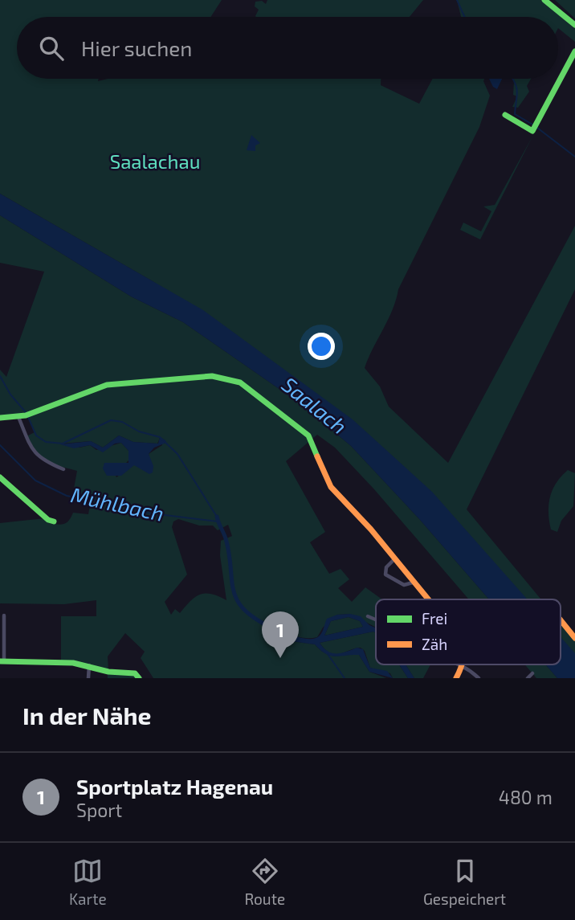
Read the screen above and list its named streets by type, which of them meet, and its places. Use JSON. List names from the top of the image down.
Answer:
{
  "water": ["Saalach", "Mühlbach"],
  "parks": ["Saalachau"],
  "legend": ["Frei", "Zäh"],
  "page": {
    "search": "Hier suchen",
    "pins": "1",
    "heading": "In der Nähe",
    "list": [
      {
        "mark": "1",
        "name": "Sportplatz Hagenau",
        "note": "Sport",
        "value": "480 m"
      }
    ],
    "nav": ["Karte", "Route", "Gespeichert"]
  }
}
